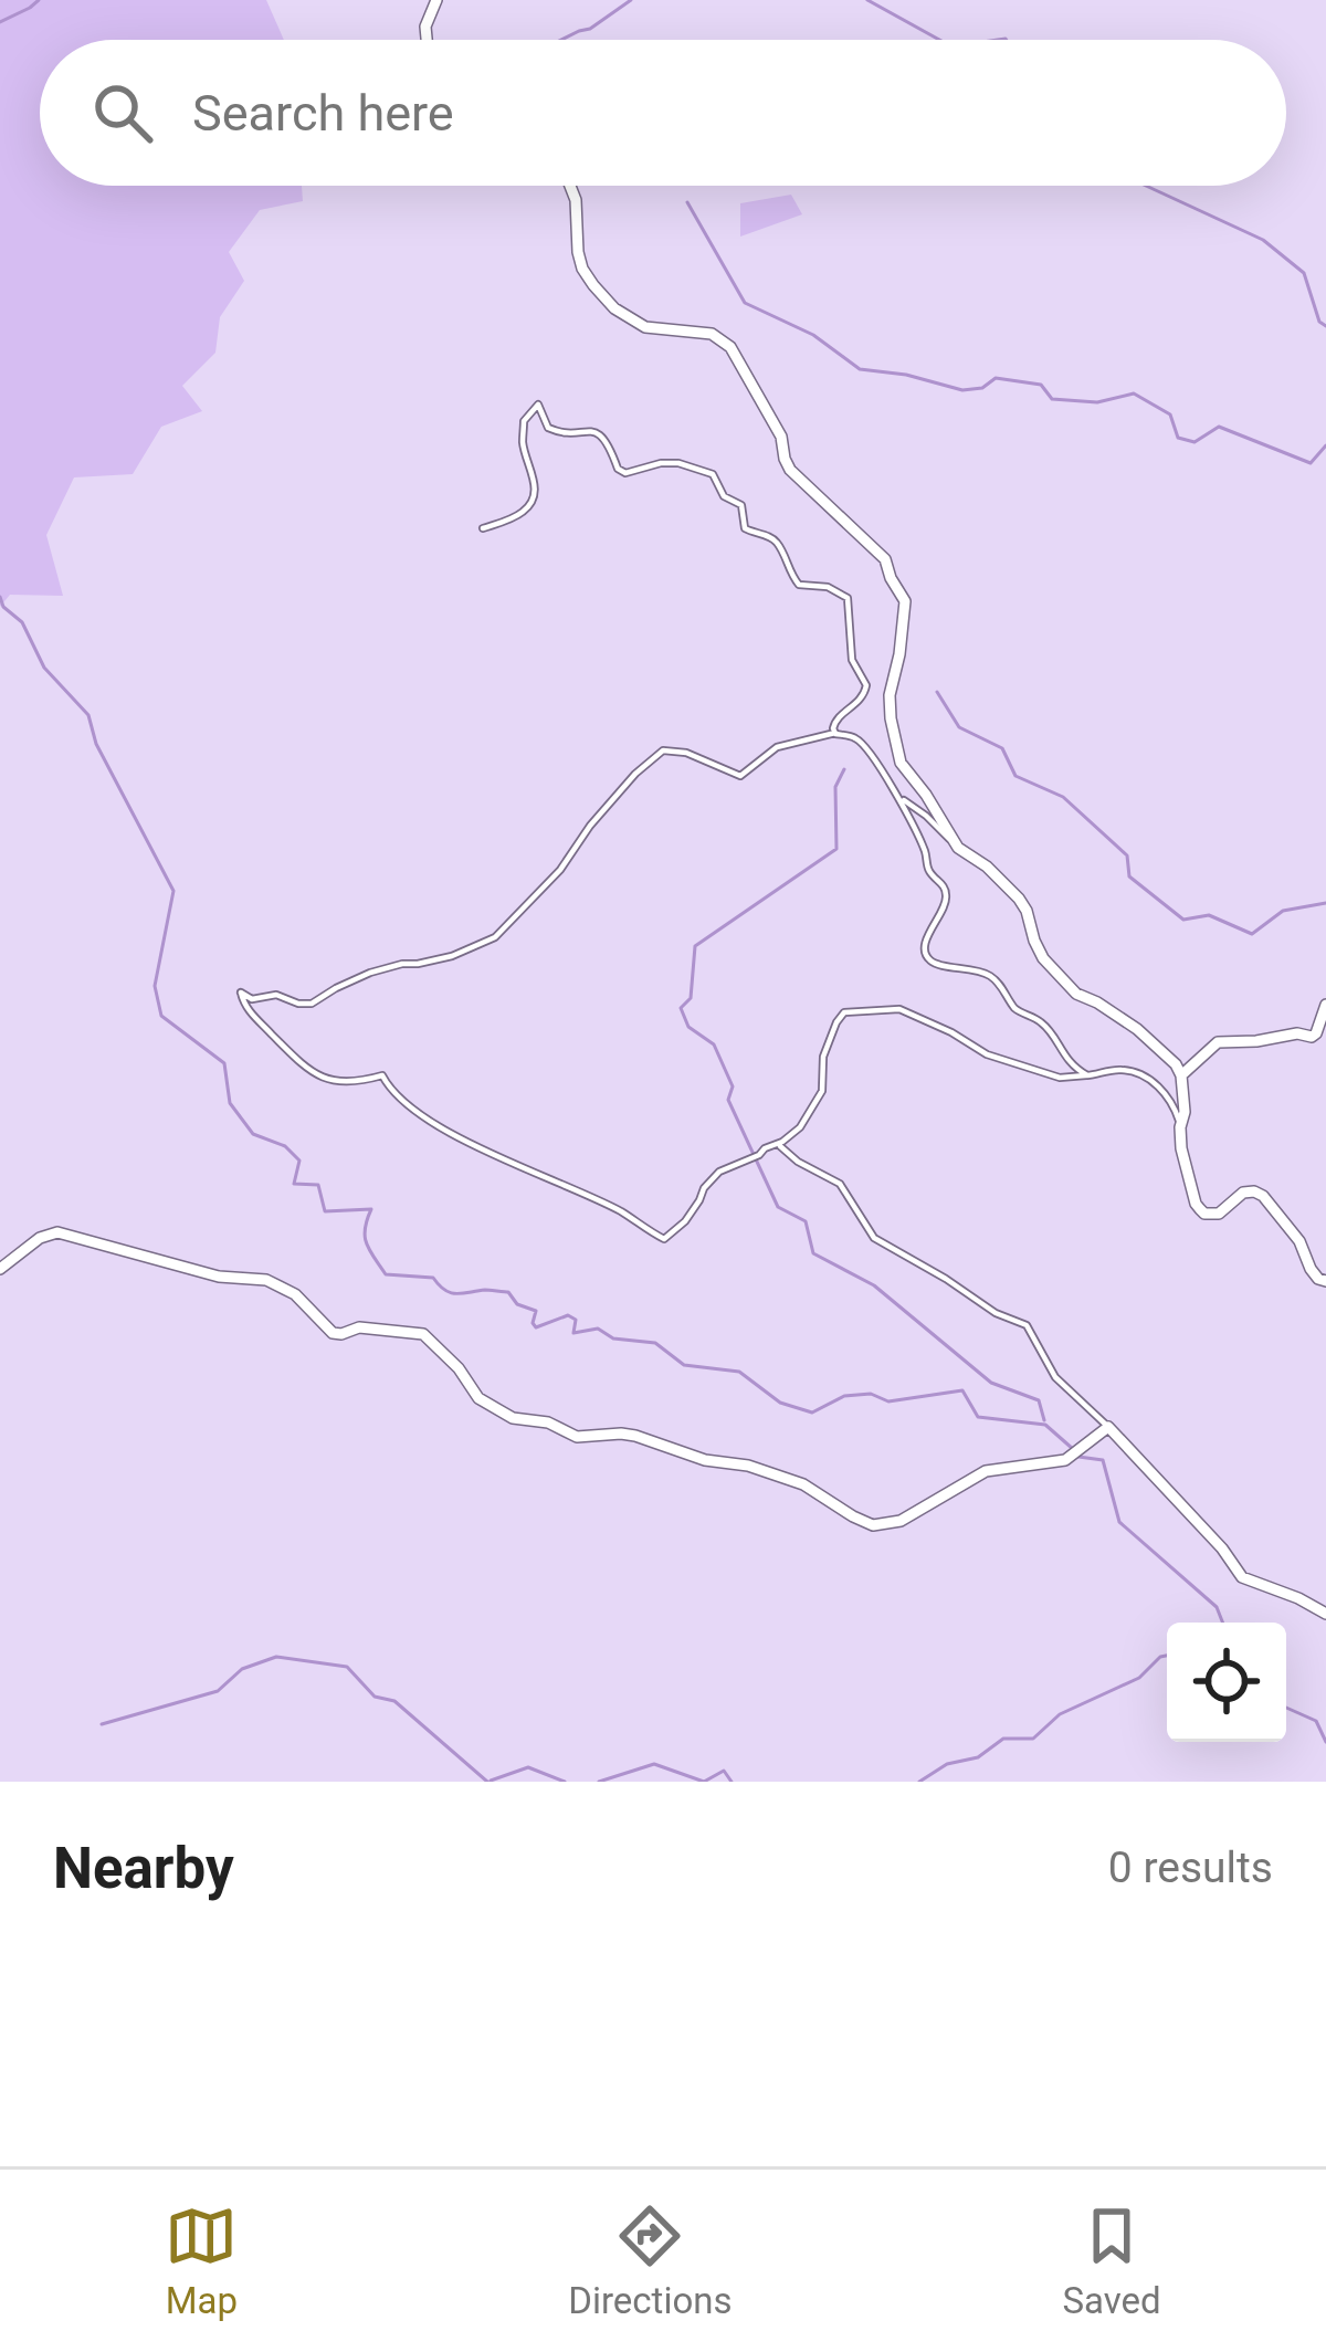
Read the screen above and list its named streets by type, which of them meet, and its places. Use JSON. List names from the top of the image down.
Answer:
{
  "page": {
    "search": "Search here",
    "heading": ["Nearby", "0 results"],
    "nav": ["Map", "Directions", "Saved"]
  }
}
